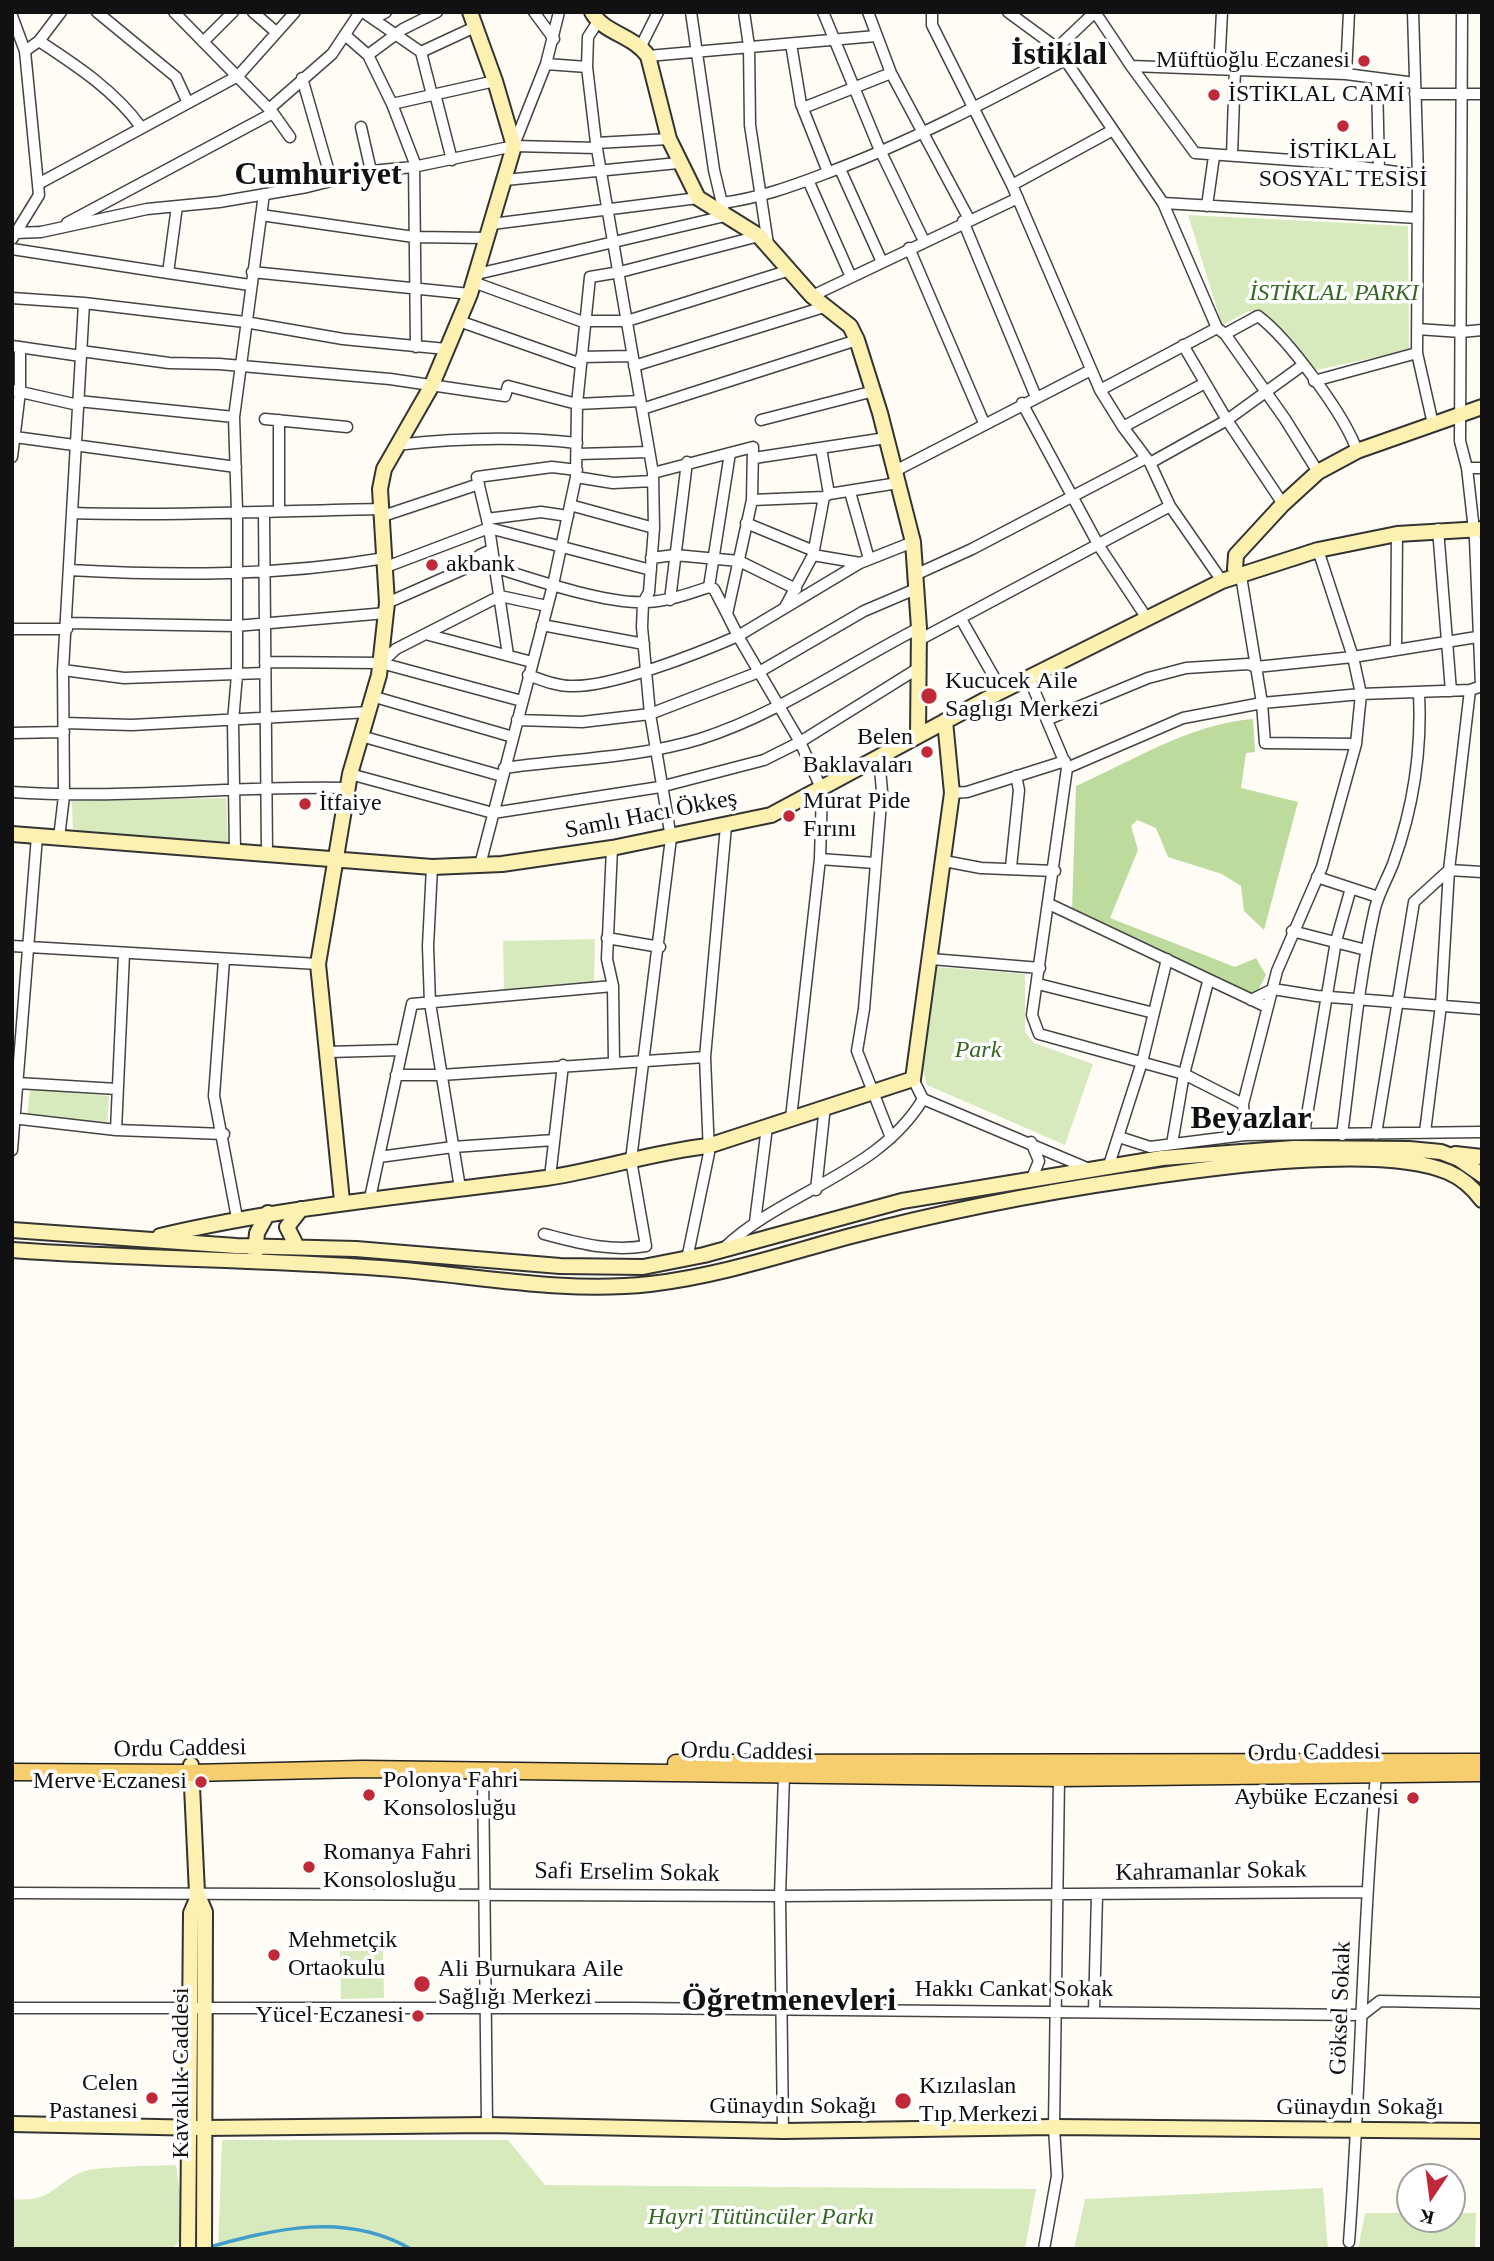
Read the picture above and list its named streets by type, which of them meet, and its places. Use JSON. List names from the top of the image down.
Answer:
{
  "streets": {
    "main road": ["Ordu Caddesi"],
    "street": [
      "Samlı Hacı Ökkeş",
      "Kahramanlar Sokak",
      "Safi Erselim Sokak",
      "Hakkı Cankat Sokak",
      "Göksel Sokak",
      "Kavaklık Caddesi",
      "Günaydın Sokağı"
    ]
  },
  "crossings": [
    ["Ordu Caddesi", "Göksel Sokak"],
    ["Ordu Caddesi", "Kavaklık Caddesi"],
    ["Kahramanlar Sokak", "Safi Erselim Sokak"],
    ["Kahramanlar Sokak", "Göksel Sokak"],
    ["Safi Erselim Sokak", "Kavaklık Caddesi"],
    ["Hakkı Cankat Sokak", "Göksel Sokak"],
    ["Hakkı Cankat Sokak", "Kavaklık Caddesi"],
    ["Göksel Sokak", "Günaydın Sokağı"],
    ["Kavaklık Caddesi", "Günaydın Sokağı"]
  ],
  "districts": [
    "İstiklal",
    "Cumhuriyet",
    "Beyazlar",
    "Öğretmenevleri"
  ],
  "parks": ["İSTİKLAL PARKI", "Park", "Hayri Tütüncüler Parkı"],
  "places": [
    "Müftüoğlu Eczanesi",
    "İSTİKLAL CAMİ",
    "İSTİKLAL SOSYAL TESİSİ",
    "akbank",
    "Kucucek Aile Saglıgı Merkezi",
    "Belen Baklavaları",
    "İtfaiye",
    "Murat Pide Fırını",
    "Merve Eczanesi",
    "Polonya Fahri Konsolosluğu",
    "Aybüke Eczanesi",
    "Romanya Fahri Konsolosluğu",
    "Mehmetçik Ortaokulu",
    "Ali Burnukara Aile Sağlığı Merkezi",
    "Yücel Eczanesi",
    "Celen Pastanesi",
    "Kızılaslan Tıp Merkezi"
  ],
  "north": "bottom"
}
